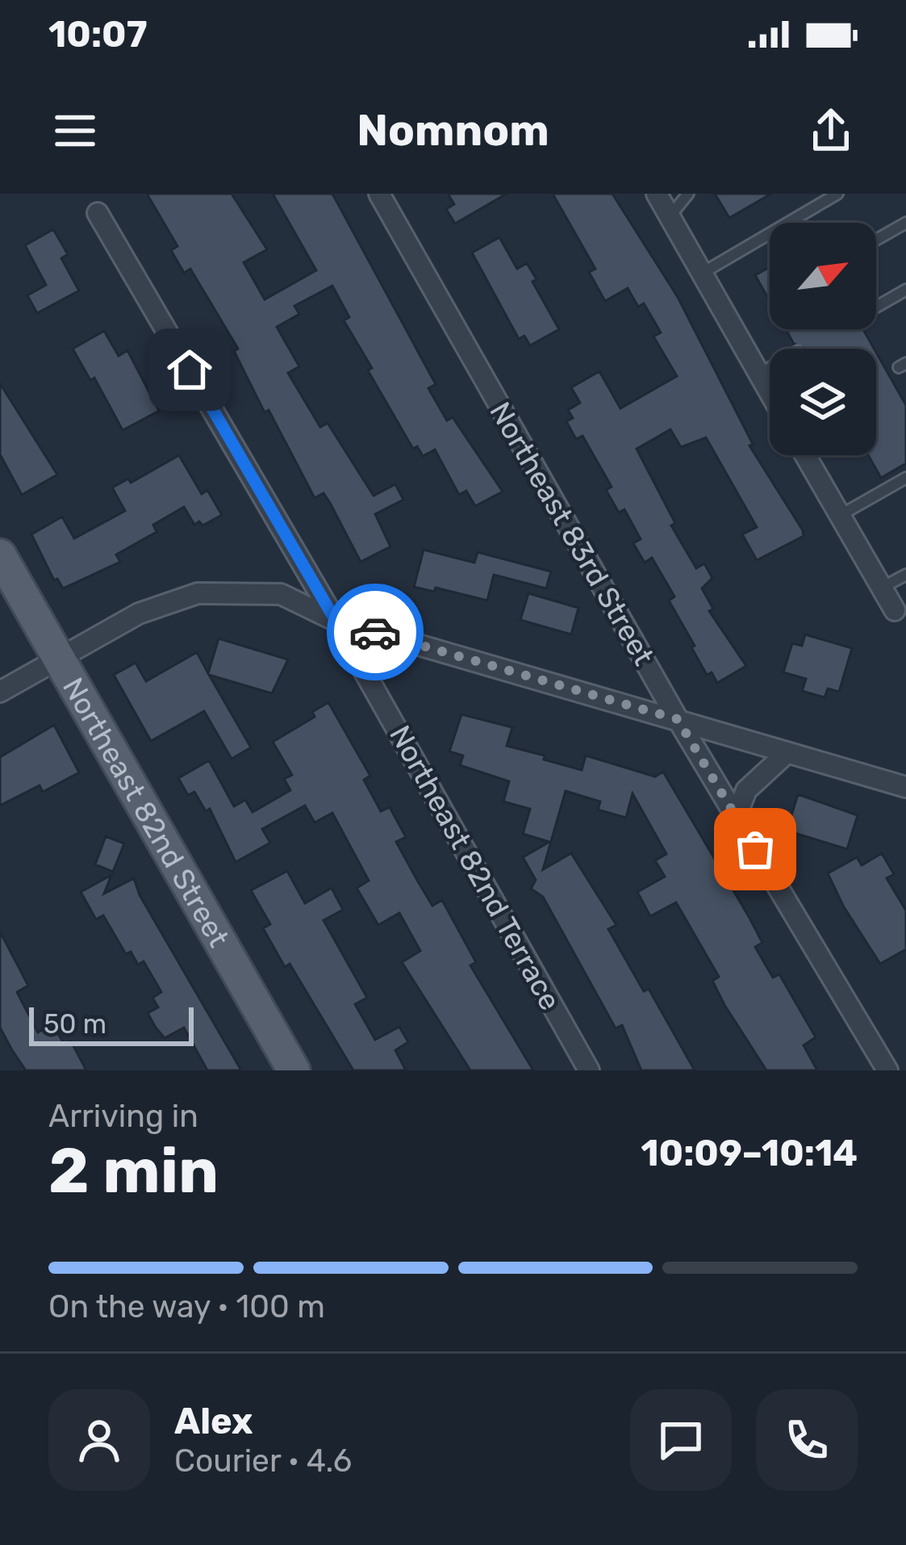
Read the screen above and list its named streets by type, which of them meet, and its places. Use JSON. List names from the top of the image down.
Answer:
{
  "streets": {
    "main road": ["Northeast 82nd Street"],
    "street": ["Northeast 83rd Street", "Northeast 82nd Terrace"]
  },
  "scale_bar": "50 m",
  "north": "top right",
  "page": {
    "status": "10:07",
    "header": "Nomnom",
    "scale": "50 m",
    "heading": ["2 min", "Arriving in", "10:09–10:14"],
    "panel": ["Alex", "Courier · 4.6"],
    "bar": "On the way · 100 m"
  }
}
